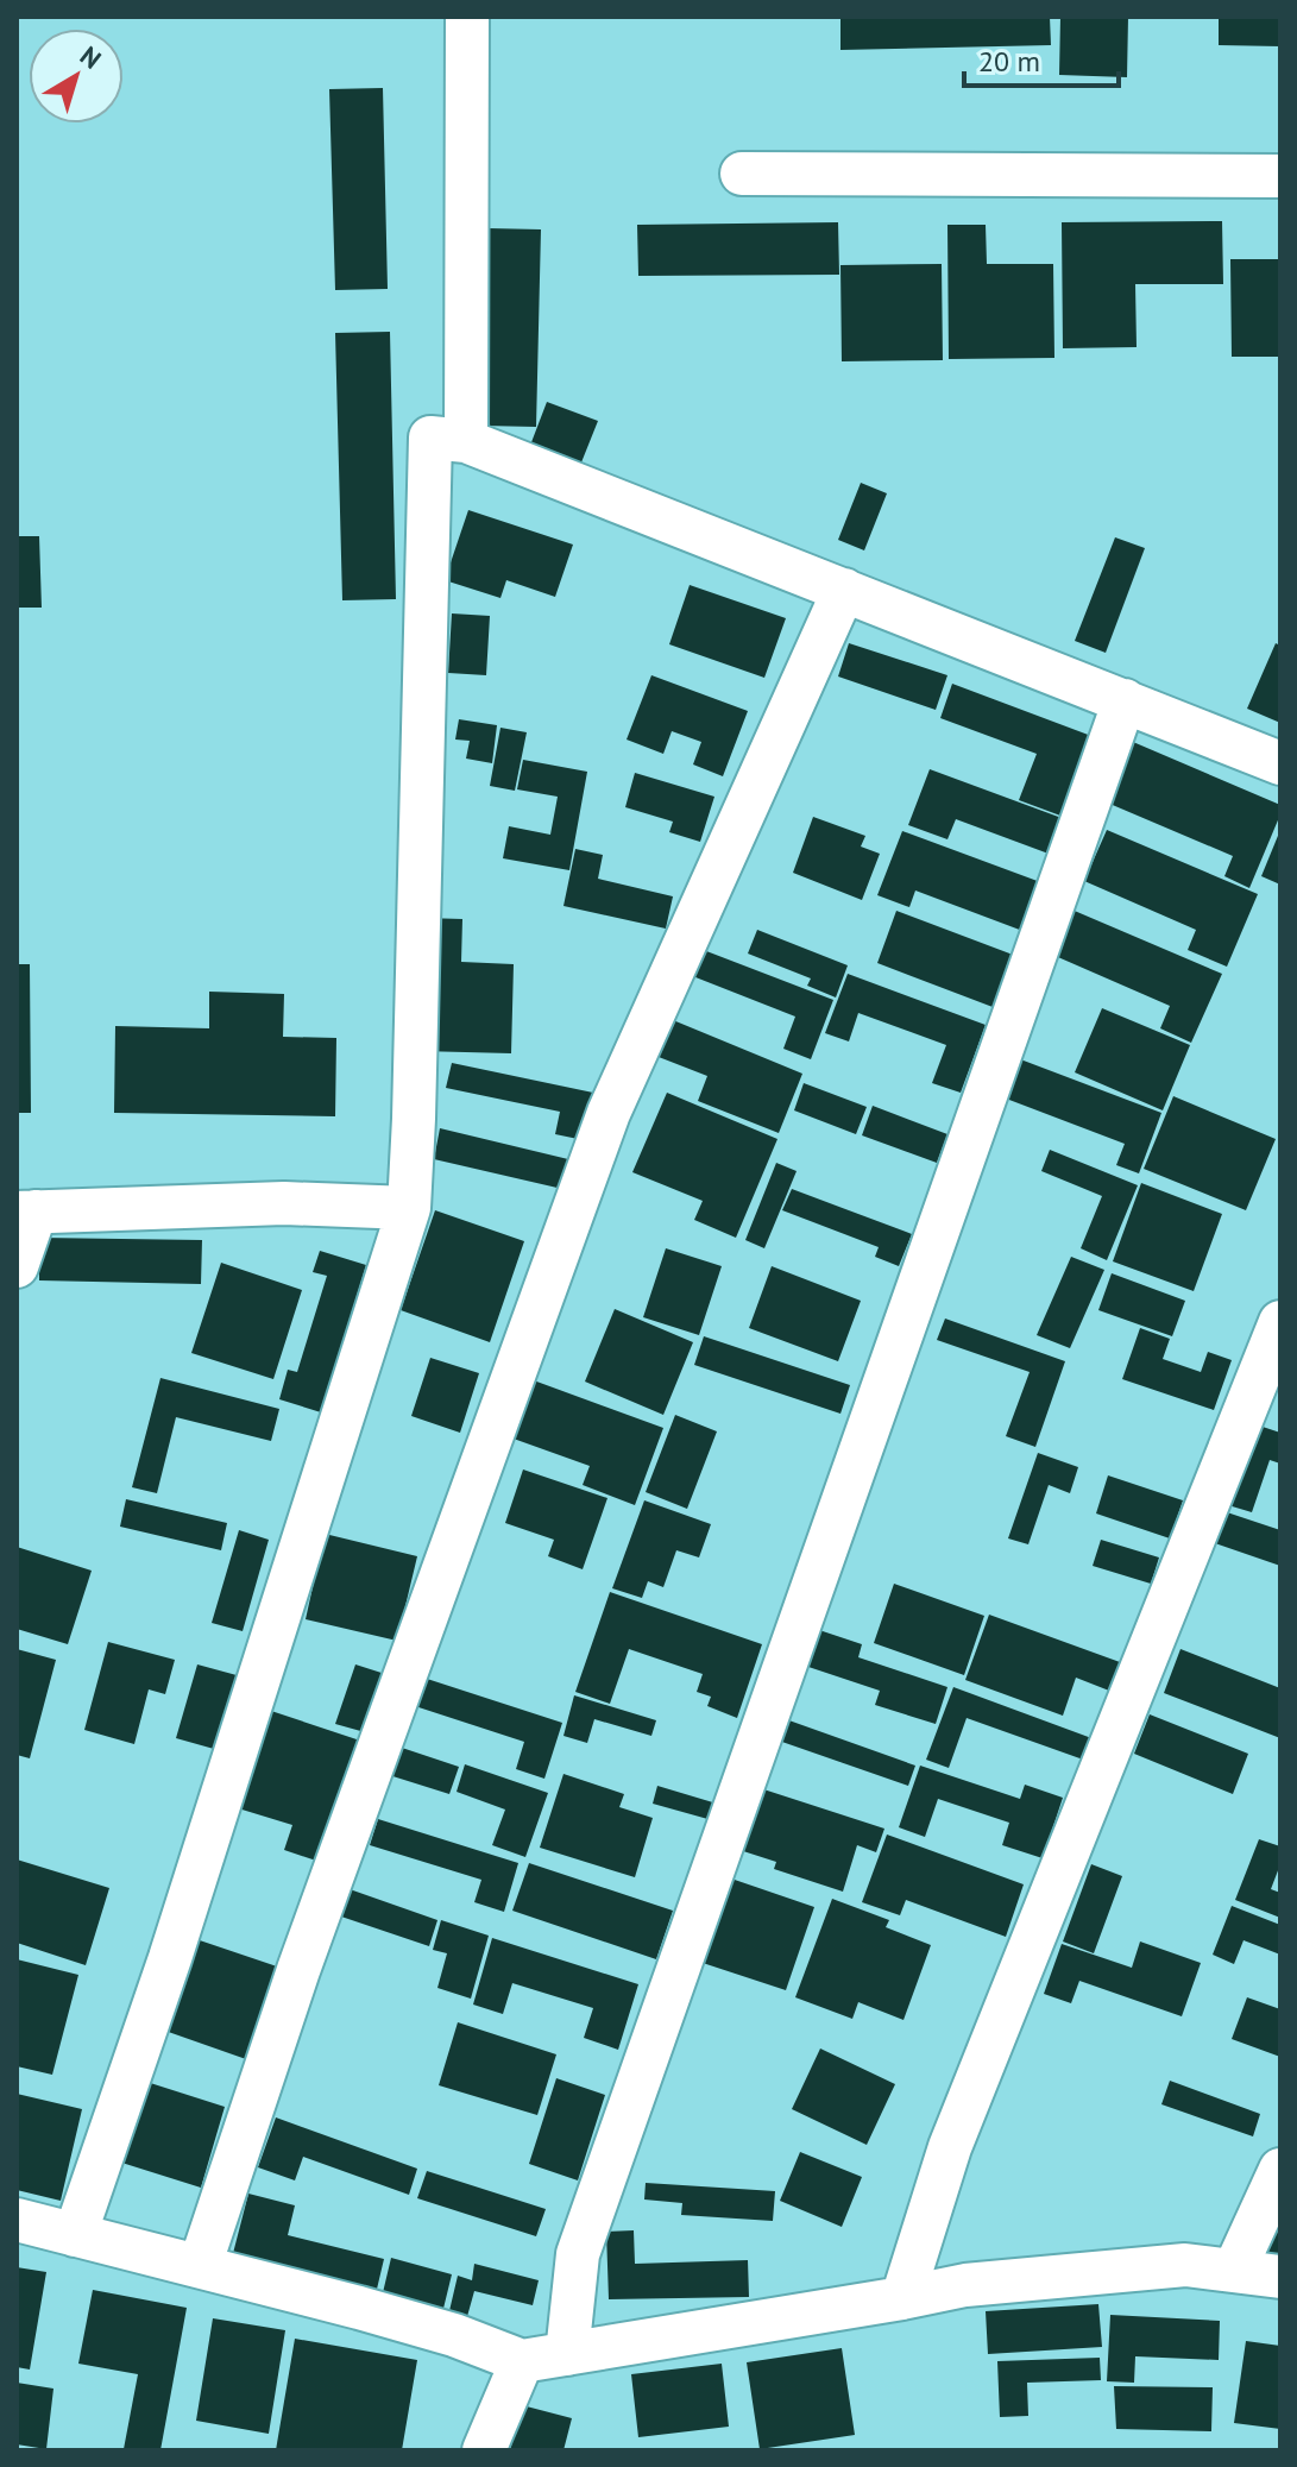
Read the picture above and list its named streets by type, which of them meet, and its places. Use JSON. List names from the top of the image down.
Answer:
{
  "scale_bar": "20 m",
  "north": "top right"
}
